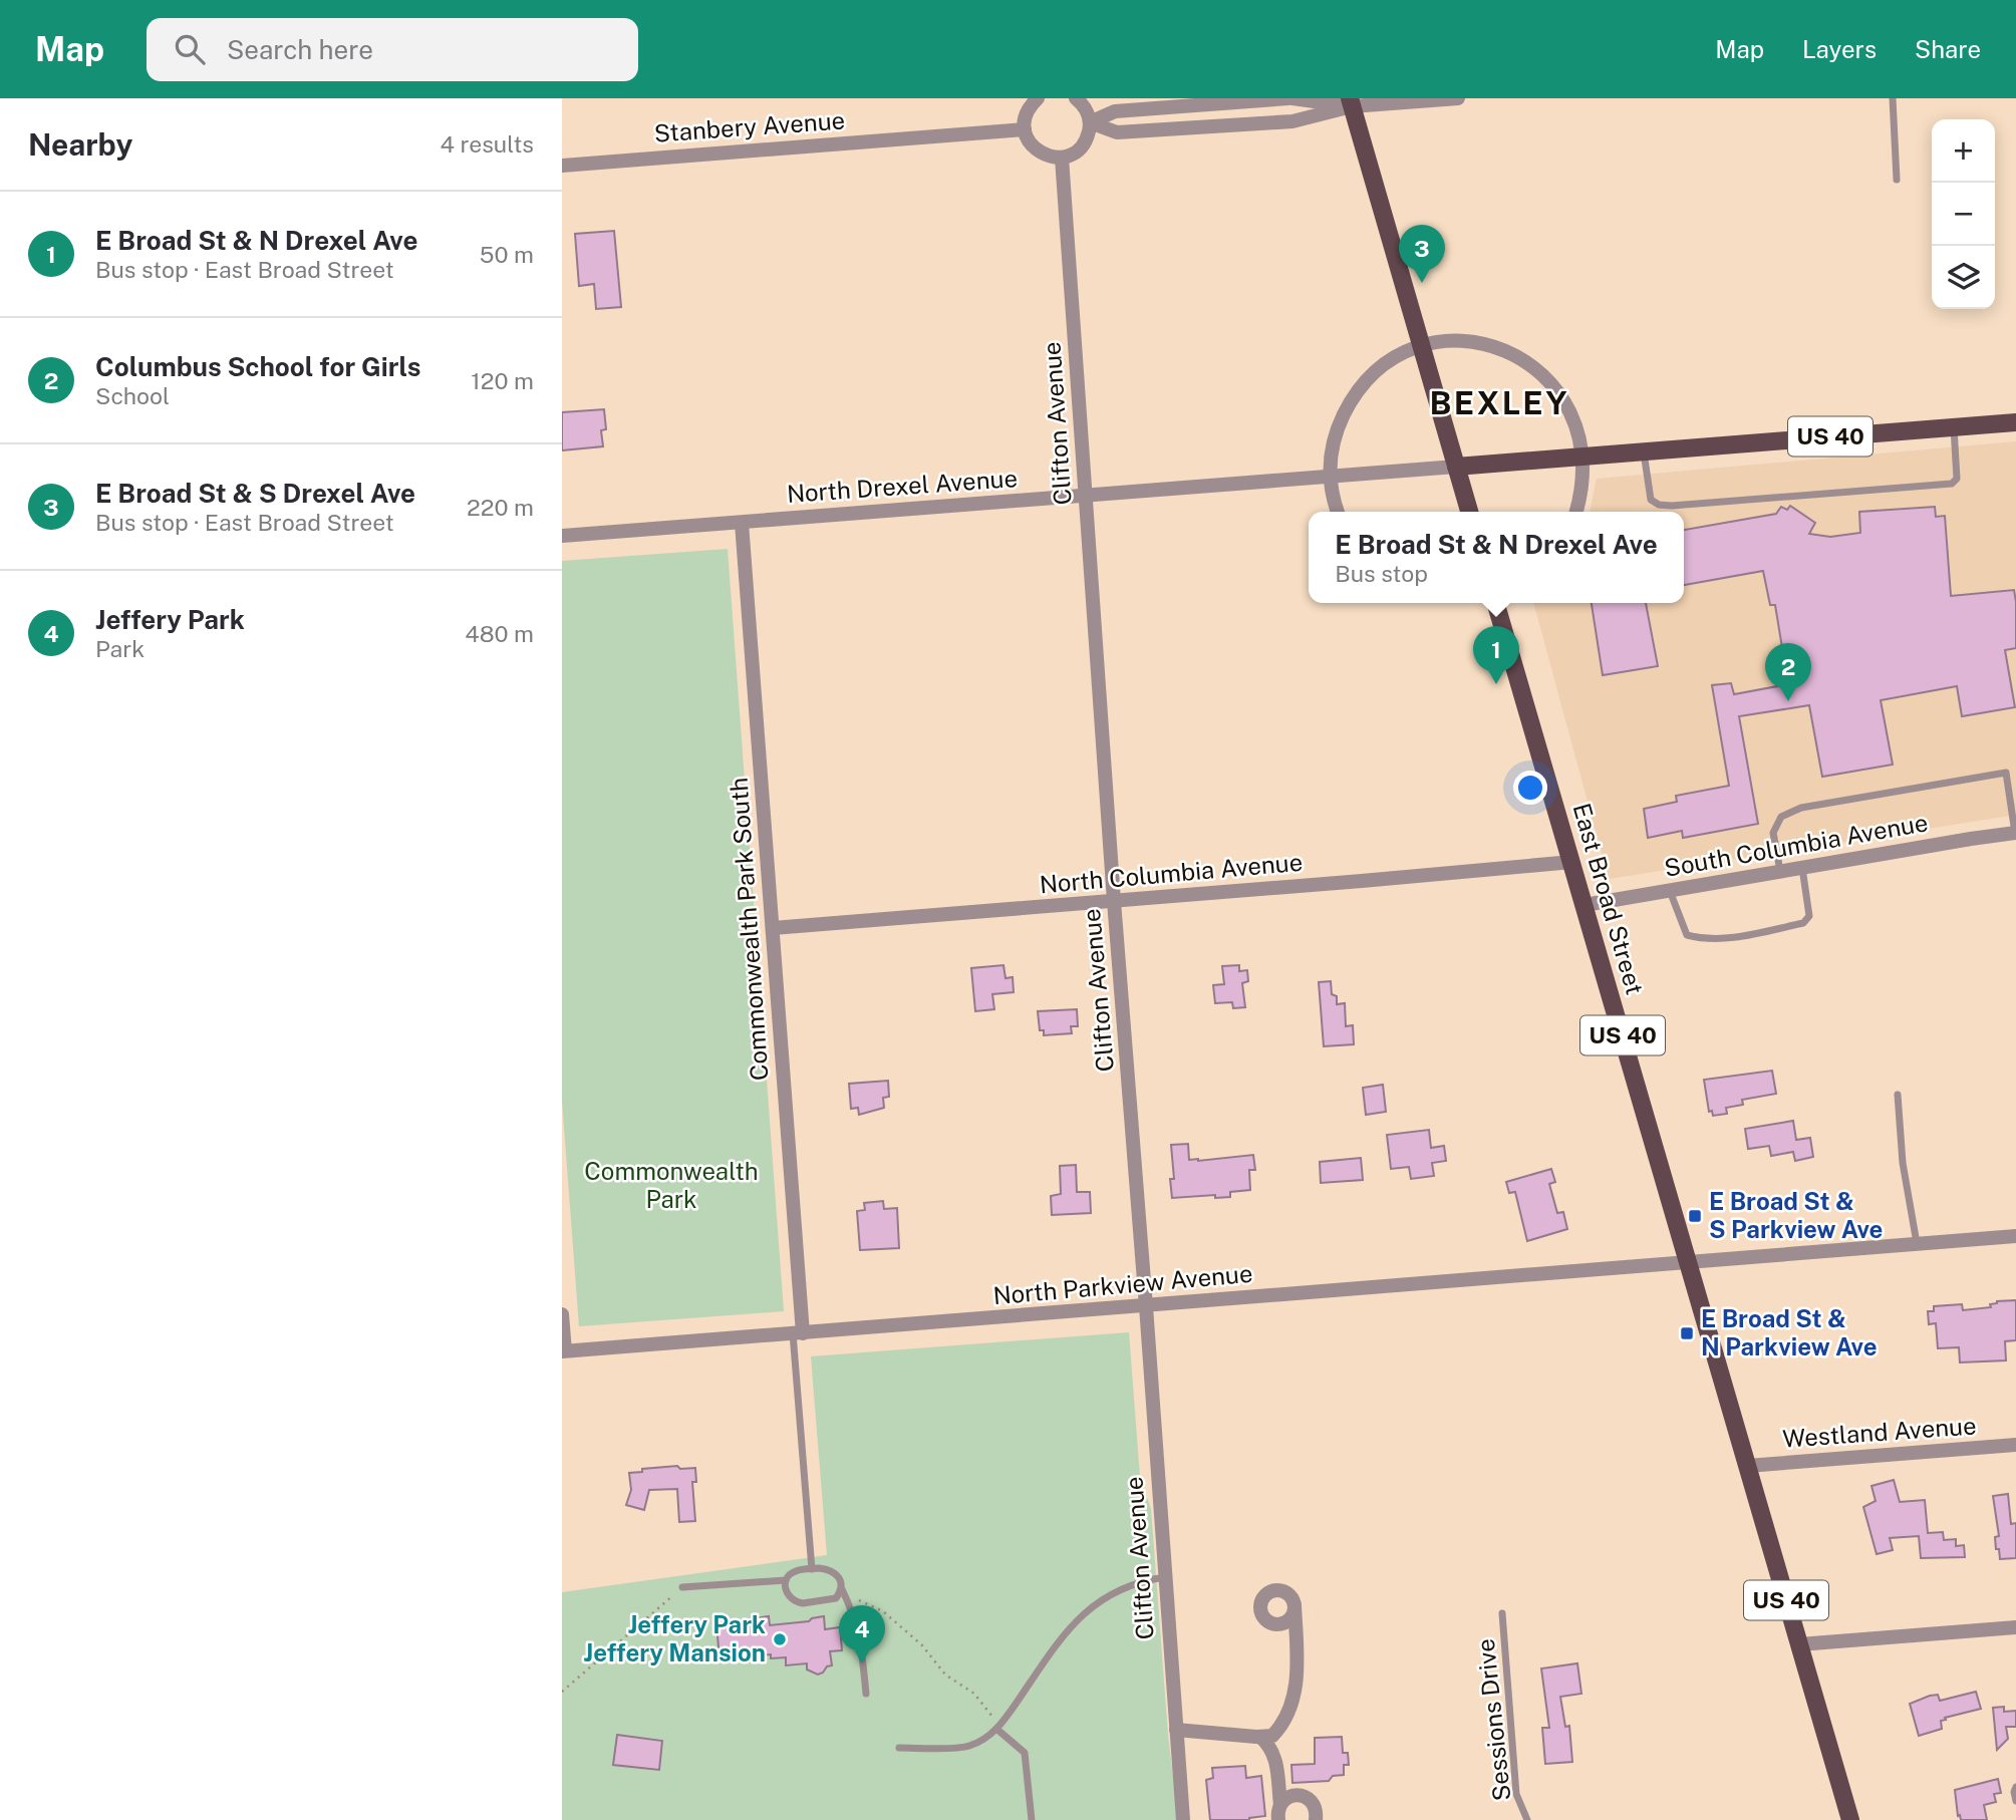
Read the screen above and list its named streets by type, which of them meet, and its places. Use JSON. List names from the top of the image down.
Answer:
{
  "streets": {
    "main road": ["US 40", "East Broad Street"],
    "street": [
      "Stanbery Avenue",
      "Clifton Avenue",
      "North Drexel Avenue",
      "South Columbia Avenue",
      "North Columbia Avenue",
      "Commonwealth Park South",
      "North Parkview Avenue",
      "Westland Avenue"
    ],
    "lane": ["Sessions Drive"]
  },
  "crossings": [
    ["Clifton Avenue", "North Drexel Avenue"],
    ["Clifton Avenue", "North Columbia Avenue"],
    ["Clifton Avenue", "North Parkview Avenue"],
    ["US 40", "North Drexel Avenue"],
    ["North Drexel Avenue", "Commonwealth Park South"],
    ["South Columbia Avenue", "East Broad Street"],
    ["North Columbia Avenue", "East Broad Street"],
    ["North Columbia Avenue", "Commonwealth Park South"],
    ["East Broad Street", "North Parkview Avenue"],
    ["East Broad Street", "Westland Avenue"],
    ["Commonwealth Park South", "North Parkview Avenue"]
  ],
  "districts": ["BEXLEY"],
  "parks": ["Commonwealth Park"],
  "places": {
    "transit": ["E Broad St & S Parkview Ave", "E Broad St & N Parkview Ave"],
    "other": ["Jeffery Park Jeffery Mansion"]
  },
  "page": {
    "header": "Map",
    "search": "Search here",
    "nav": ["Map", "Layers", "Share"],
    "heading": ["Nearby", "4 results"],
    "map_buttons": ["+", "−"],
    "list": [
      {
        "mark": "1",
        "name": "E Broad St & N Drexel Ave",
        "note": "Bus stop · East Broad Street",
        "value": "50 m"
      },
      {
        "mark": "2",
        "name": "Columbus School for Girls",
        "note": "School",
        "value": "120 m"
      },
      {
        "mark": "3",
        "name": "E Broad St & S Drexel Ave",
        "note": "Bus stop · East Broad Street",
        "value": "220 m"
      },
      {
        "mark": "4",
        "name": "Jeffery Park",
        "note": "Park",
        "value": "480 m"
      }
    ],
    "pins": [
      "3",
      "1",
      "2",
      "4"
    ],
    "popup": ["E Broad St & N Drexel Ave", "Bus stop"]
  }
}
